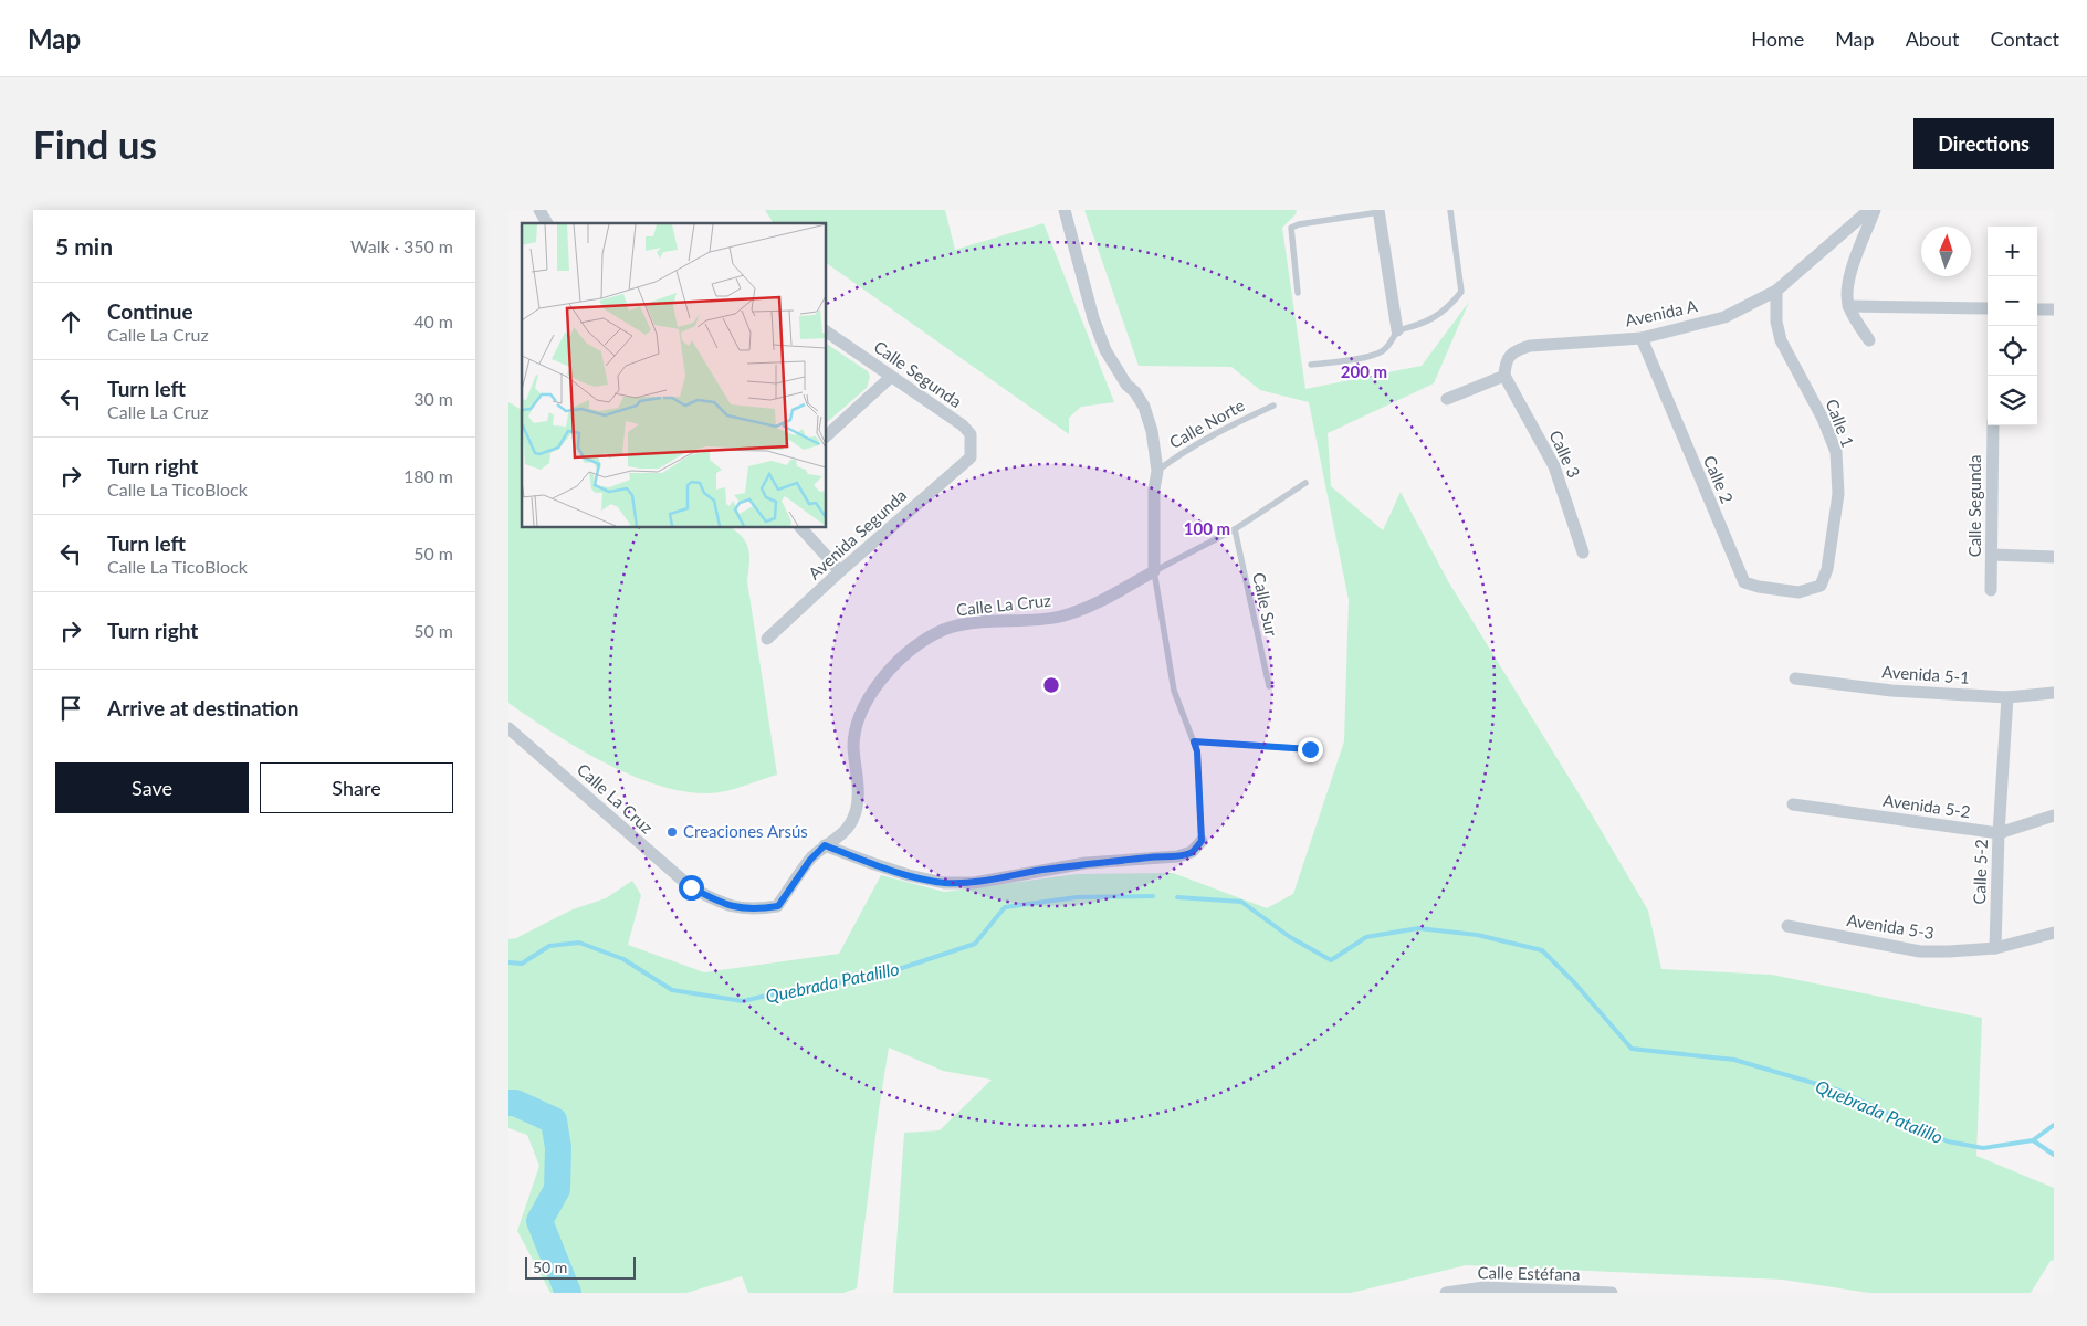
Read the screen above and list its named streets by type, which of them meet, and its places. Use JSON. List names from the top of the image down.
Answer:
{
  "streets": {
    "street": [
      "Avenida A",
      "Calle Segunda",
      "Calle 1",
      "Calle 3",
      "Calle 2",
      "Avenida Segunda",
      "Calle La Cruz",
      "Avenida 5-1",
      "Avenida 5-2",
      "Calle 5-2",
      "Avenida 5-3",
      "Calle Estéfana"
    ],
    "lane": ["Calle Norte", "Calle Sur"]
  },
  "crossings": [
    ["Avenida A", "Calle 1"],
    ["Avenida A", "Calle 3"],
    ["Avenida A", "Calle 2"],
    ["Calle Segunda", "Avenida Segunda"],
    ["Calle 1", "Calle 2"],
    ["Avenida 5-1", "Calle 5-2"],
    ["Avenida 5-2", "Calle 5-2"],
    ["Calle 5-2", "Avenida 5-3"]
  ],
  "water": ["Quebrada Patalillo"],
  "places": ["Creaciones Arsús"],
  "scale_bar": "50 m",
  "north": "top",
  "page": {
    "header": "Map",
    "nav": [
      "Home",
      "Map",
      "About",
      "Contact"
    ],
    "buttons": [
      "Directions",
      ["Save", "Share"]
    ],
    "title": "Find us",
    "heading": ["5 min", "Walk · 350 m"],
    "map_buttons": ["+", "−"],
    "list": [
      ["Continue", "Calle La Cruz", "40 m"],
      ["Turn left", "Calle La Cruz", "30 m"],
      ["Turn right", "Calle La TicoBlock", "180 m"],
      ["Turn left", "Calle La TicoBlock", "50 m"],
      ["Turn right", "50 m"],
      "Arrive at destination"
    ],
    "scale": "50 m"
  },
  "rings": ["200 m", "100 m"]
}
